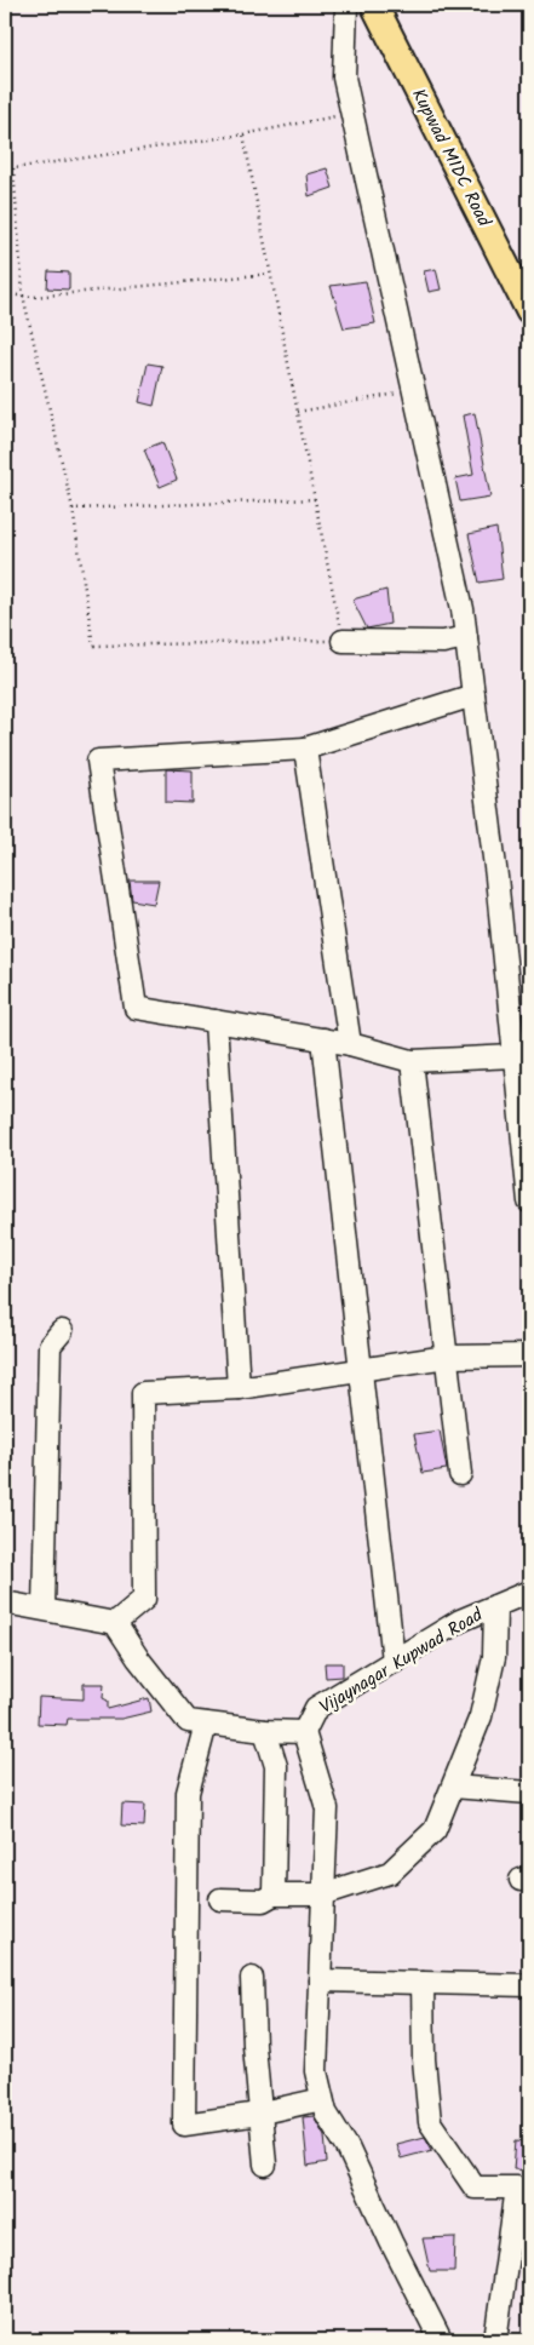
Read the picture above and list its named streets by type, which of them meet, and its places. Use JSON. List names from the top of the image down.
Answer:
{
  "streets": {
    "main road": ["Kupwad MIDC Road"],
    "street": ["Vijaynagar Kupwad Road"]
  }
}
